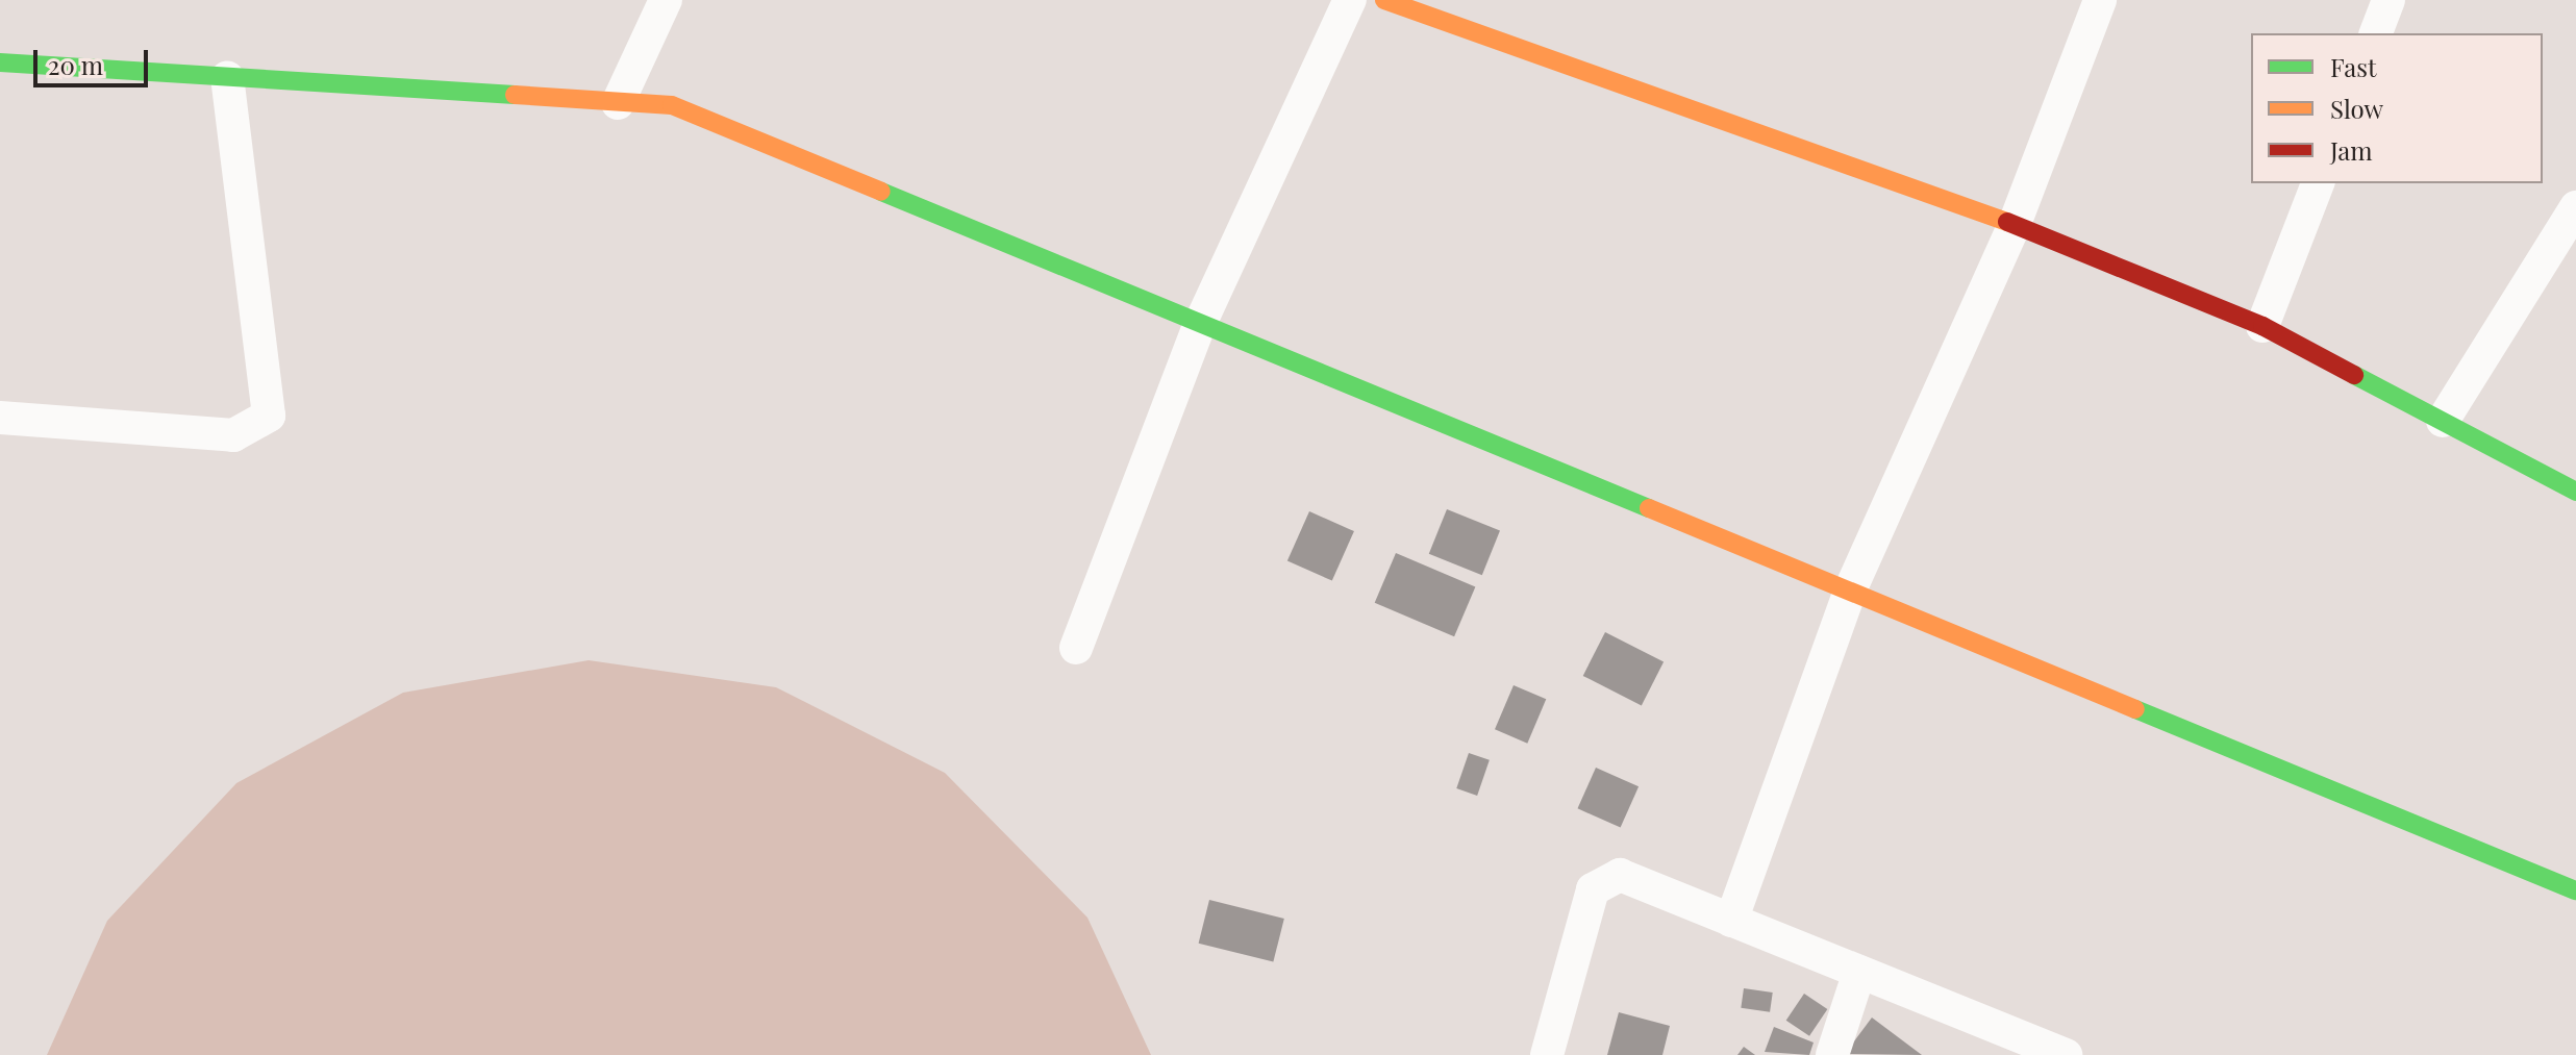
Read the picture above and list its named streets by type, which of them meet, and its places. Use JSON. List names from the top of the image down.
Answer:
{
  "legend": ["Fast", "Slow", "Jam"],
  "scale_bar": "20 m"
}
